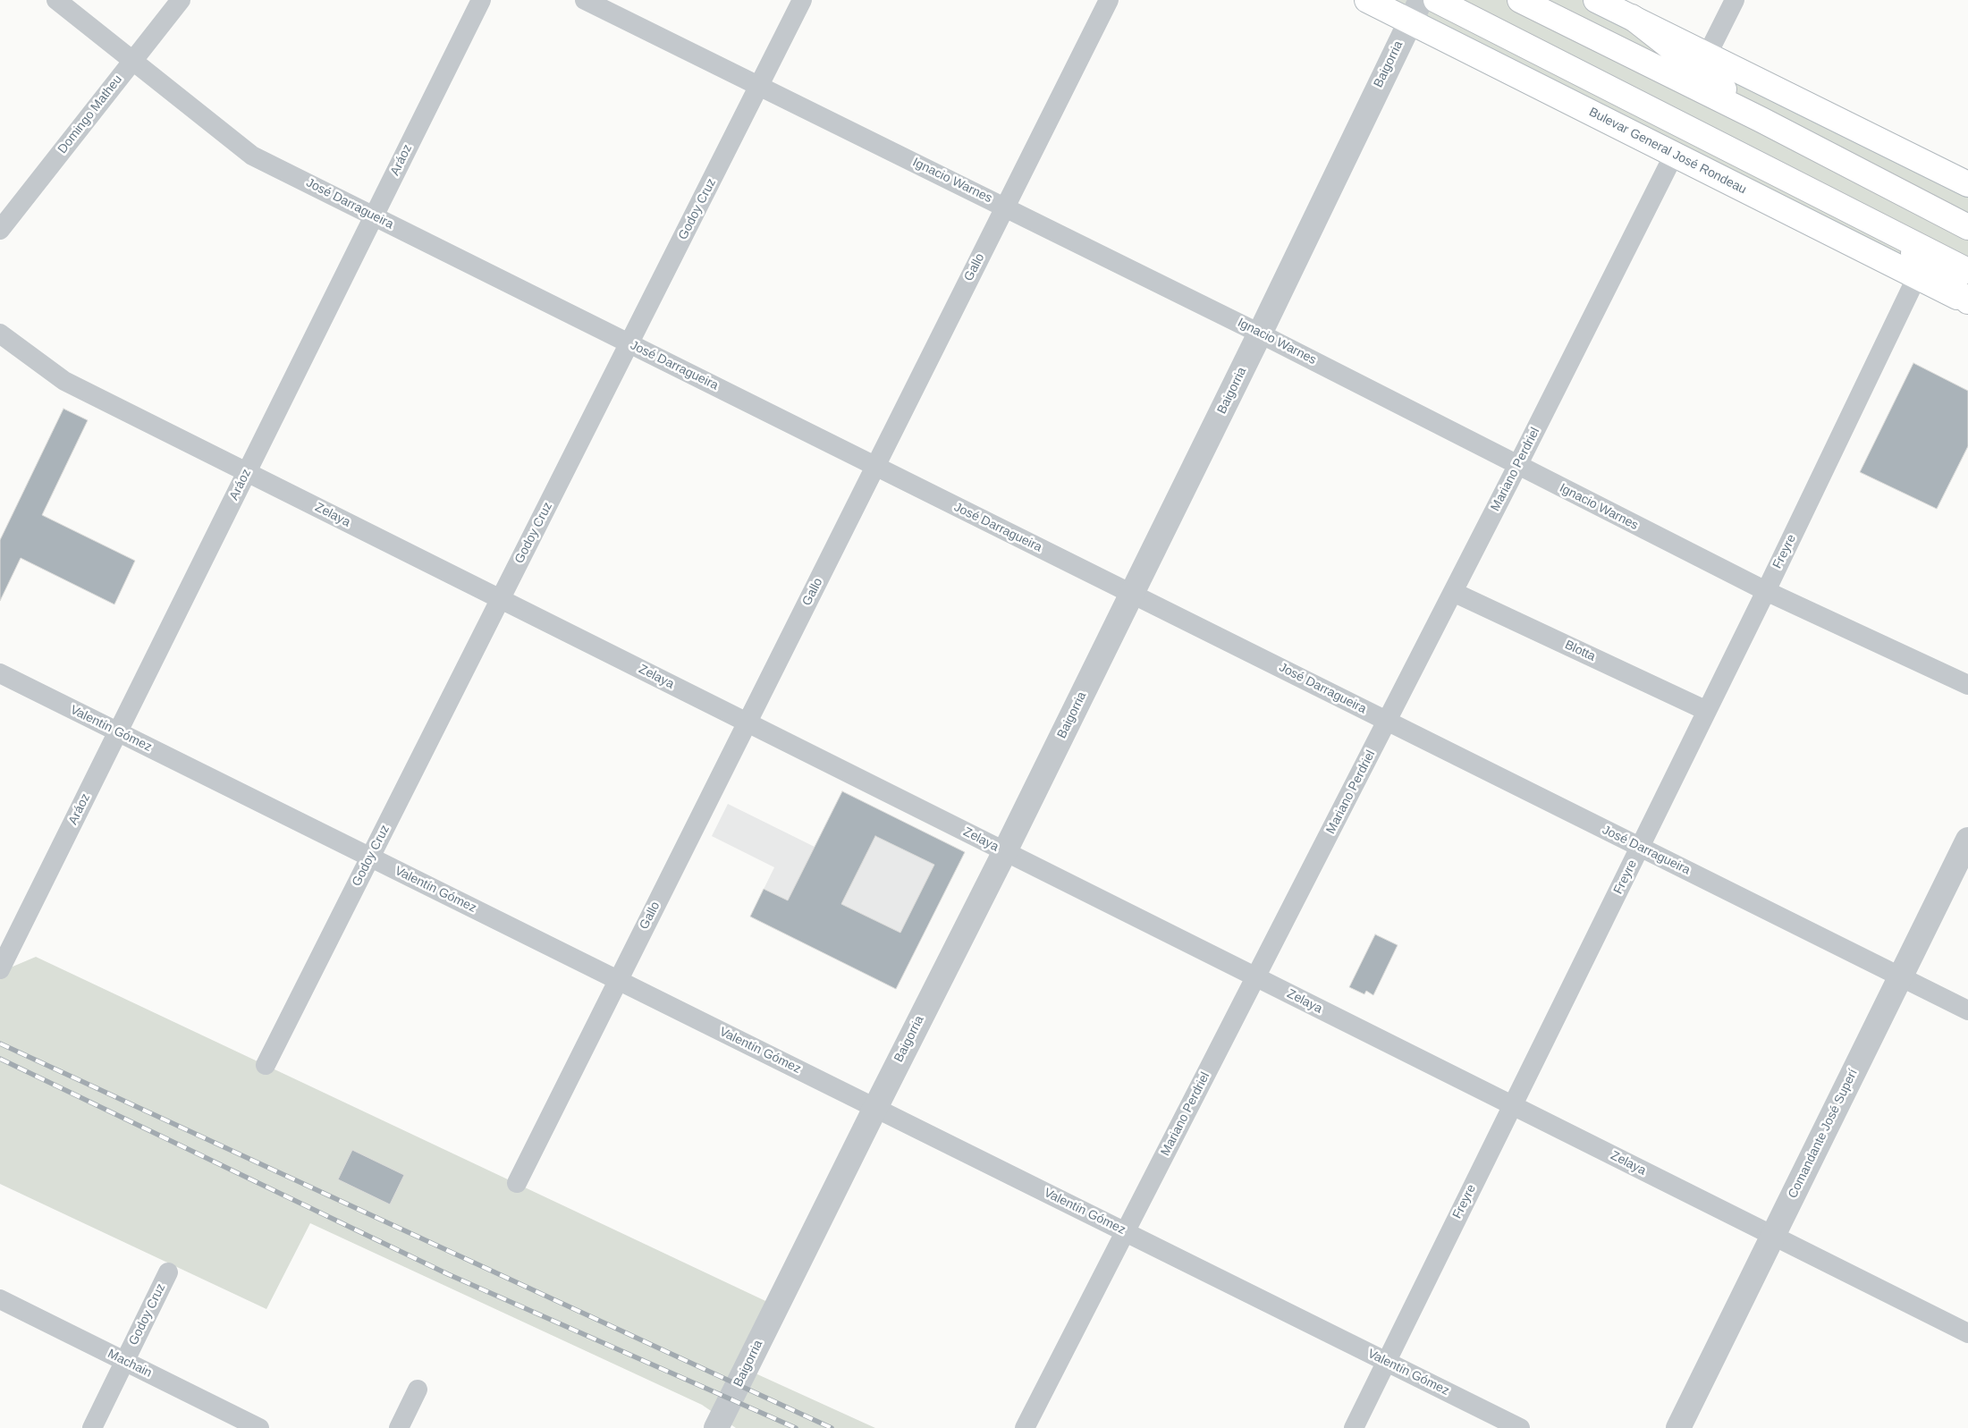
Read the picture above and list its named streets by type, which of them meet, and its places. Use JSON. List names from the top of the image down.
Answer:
{
  "streets": {
    "main road": ["Bulevar General José Rondeau"],
    "street": [
      "Baigorria",
      "Domingo Matheu",
      "Aráoz",
      "Ignacio Warnes",
      "José Darragueira",
      "Godoy Cruz",
      "Gallo",
      "Mariano Perdriel",
      "Zelaya",
      "Freyre",
      "Blotta",
      "Valentín Gómez",
      "Comandante José Superí",
      "Machain"
    ]
  },
  "crossings": [
    ["Baigorria", "Bulevar General José Rondeau"],
    ["Baigorria", "Ignacio Warnes"],
    ["Baigorria", "José Darragueira"],
    ["Baigorria", "Zelaya"],
    ["Baigorria", "Valentín Gómez"],
    ["Domingo Matheu", "José Darragueira"],
    ["Bulevar General José Rondeau", "Mariano Perdriel"],
    ["Bulevar General José Rondeau", "Freyre"],
    ["Aráoz", "José Darragueira"],
    ["Aráoz", "Zelaya"],
    ["Aráoz", "Valentín Gómez"],
    ["Ignacio Warnes", "Godoy Cruz"],
    ["Ignacio Warnes", "Gallo"],
    ["Ignacio Warnes", "Mariano Perdriel"],
    ["Ignacio Warnes", "Freyre"],
    ["José Darragueira", "Godoy Cruz"],
    ["José Darragueira", "Gallo"],
    ["José Darragueira", "Mariano Perdriel"],
    ["José Darragueira", "Freyre"],
    ["José Darragueira", "Comandante José Superí"],
    ["Godoy Cruz", "Zelaya"],
    ["Godoy Cruz", "Valentín Gómez"],
    ["Godoy Cruz", "Machain"],
    ["Gallo", "Zelaya"],
    ["Gallo", "Valentín Gómez"],
    ["Mariano Perdriel", "Zelaya"],
    ["Mariano Perdriel", "Blotta"],
    ["Mariano Perdriel", "Valentín Gómez"],
    ["Zelaya", "Freyre"],
    ["Zelaya", "Comandante José Superí"],
    ["Freyre", "Blotta"],
    ["Freyre", "Valentín Gómez"]
  ]
}
